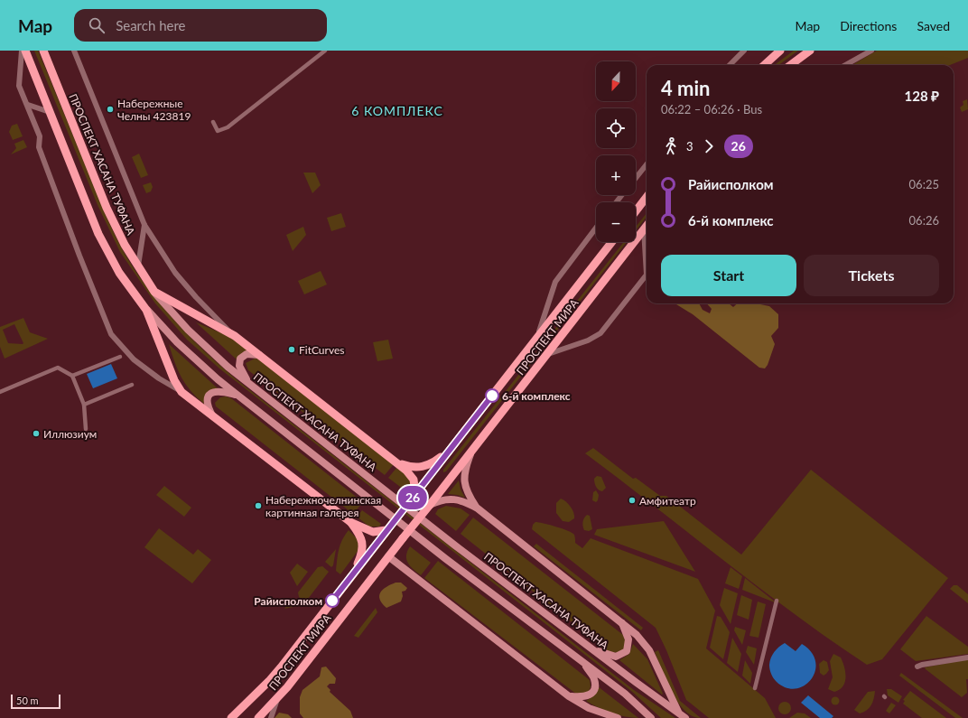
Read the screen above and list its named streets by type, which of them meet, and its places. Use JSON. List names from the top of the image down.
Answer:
{
  "streets": {
    "main road": ["ПРОСПЕКТ ХАСАНА ТУФАНА", "ПРОСПЕКТ МИРА"]
  },
  "districts": ["6 КОМПЛЕКС"],
  "places": [
    "Набережные Челны 423819",
    "FitCurves",
    "6-й комплекс",
    "Иллюзиум",
    "Амфитеатр",
    "Набережночелнинская картинная галерея",
    "Райисполком"
  ],
  "lines": ["bus line 26"],
  "scale_bar": "50 m",
  "north": "bottom",
  "page": {
    "header": "Map",
    "search": "Search here",
    "nav": ["Map", "Directions", "Saved"],
    "on_map": "26",
    "map_buttons": ["+", "−"],
    "heading": ["4 min", "06:22 – 06:26 · Bus", "128 ₽"],
    "legs": ["3", "26"],
    "list": [
      {
        "name": "Райисполком",
        "value": "06:25"
      },
      {
        "name": "6-й комплекс",
        "value": "06:26"
      }
    ],
    "buttons": ["Start", "Tickets"],
    "scale": "50 m"
  }
}
